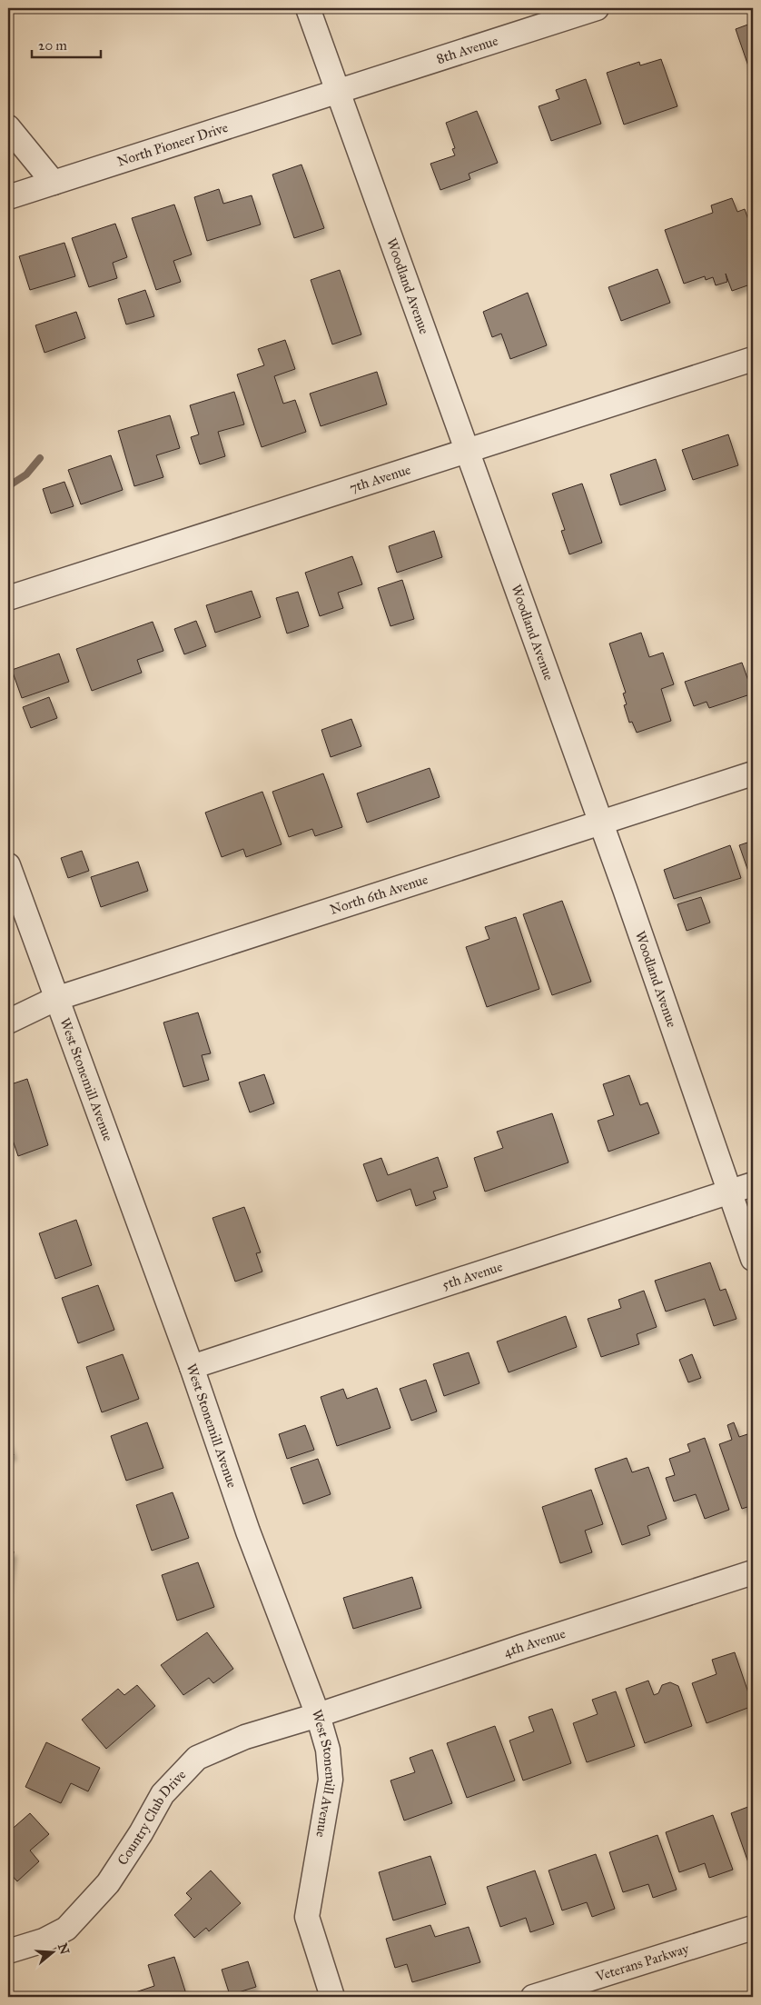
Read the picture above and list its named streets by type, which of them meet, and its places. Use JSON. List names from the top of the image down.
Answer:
{
  "streets": {
    "street": [
      "8th Avenue",
      "North Pioneer Drive",
      "Woodland Avenue",
      "7th Avenue",
      "North 6th Avenue",
      "West Stonemill Avenue",
      "5th Avenue",
      "4th Avenue",
      "Country Club Drive",
      "Veterans Parkway"
    ]
  },
  "crossings": [
    ["8th Avenue", "North Pioneer Drive"],
    ["8th Avenue", "Woodland Avenue"],
    ["North Pioneer Drive", "Woodland Avenue"],
    ["Woodland Avenue", "7th Avenue"],
    ["Woodland Avenue", "North 6th Avenue"],
    ["Woodland Avenue", "5th Avenue"],
    ["North 6th Avenue", "West Stonemill Avenue"],
    ["West Stonemill Avenue", "5th Avenue"],
    ["West Stonemill Avenue", "4th Avenue"],
    ["West Stonemill Avenue", "Country Club Drive"],
    ["4th Avenue", "Country Club Drive"]
  ],
  "scale_bar": "20 m",
  "north": "right"
}
